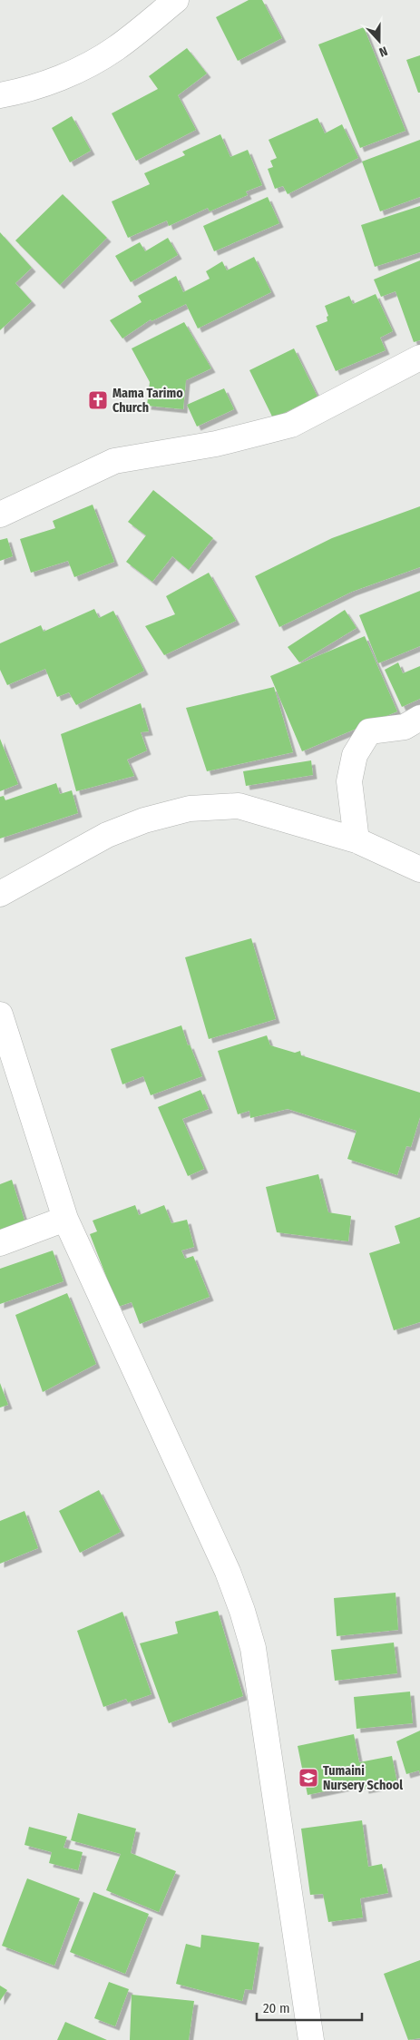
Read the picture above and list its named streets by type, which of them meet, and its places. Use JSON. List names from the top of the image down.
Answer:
{
  "places": {
    "church": ["Mama Tarimo Church"],
    "school or university": ["Tumaini Nursery School"]
  },
  "scale_bar": "20 m",
  "north": "bottom"
}
